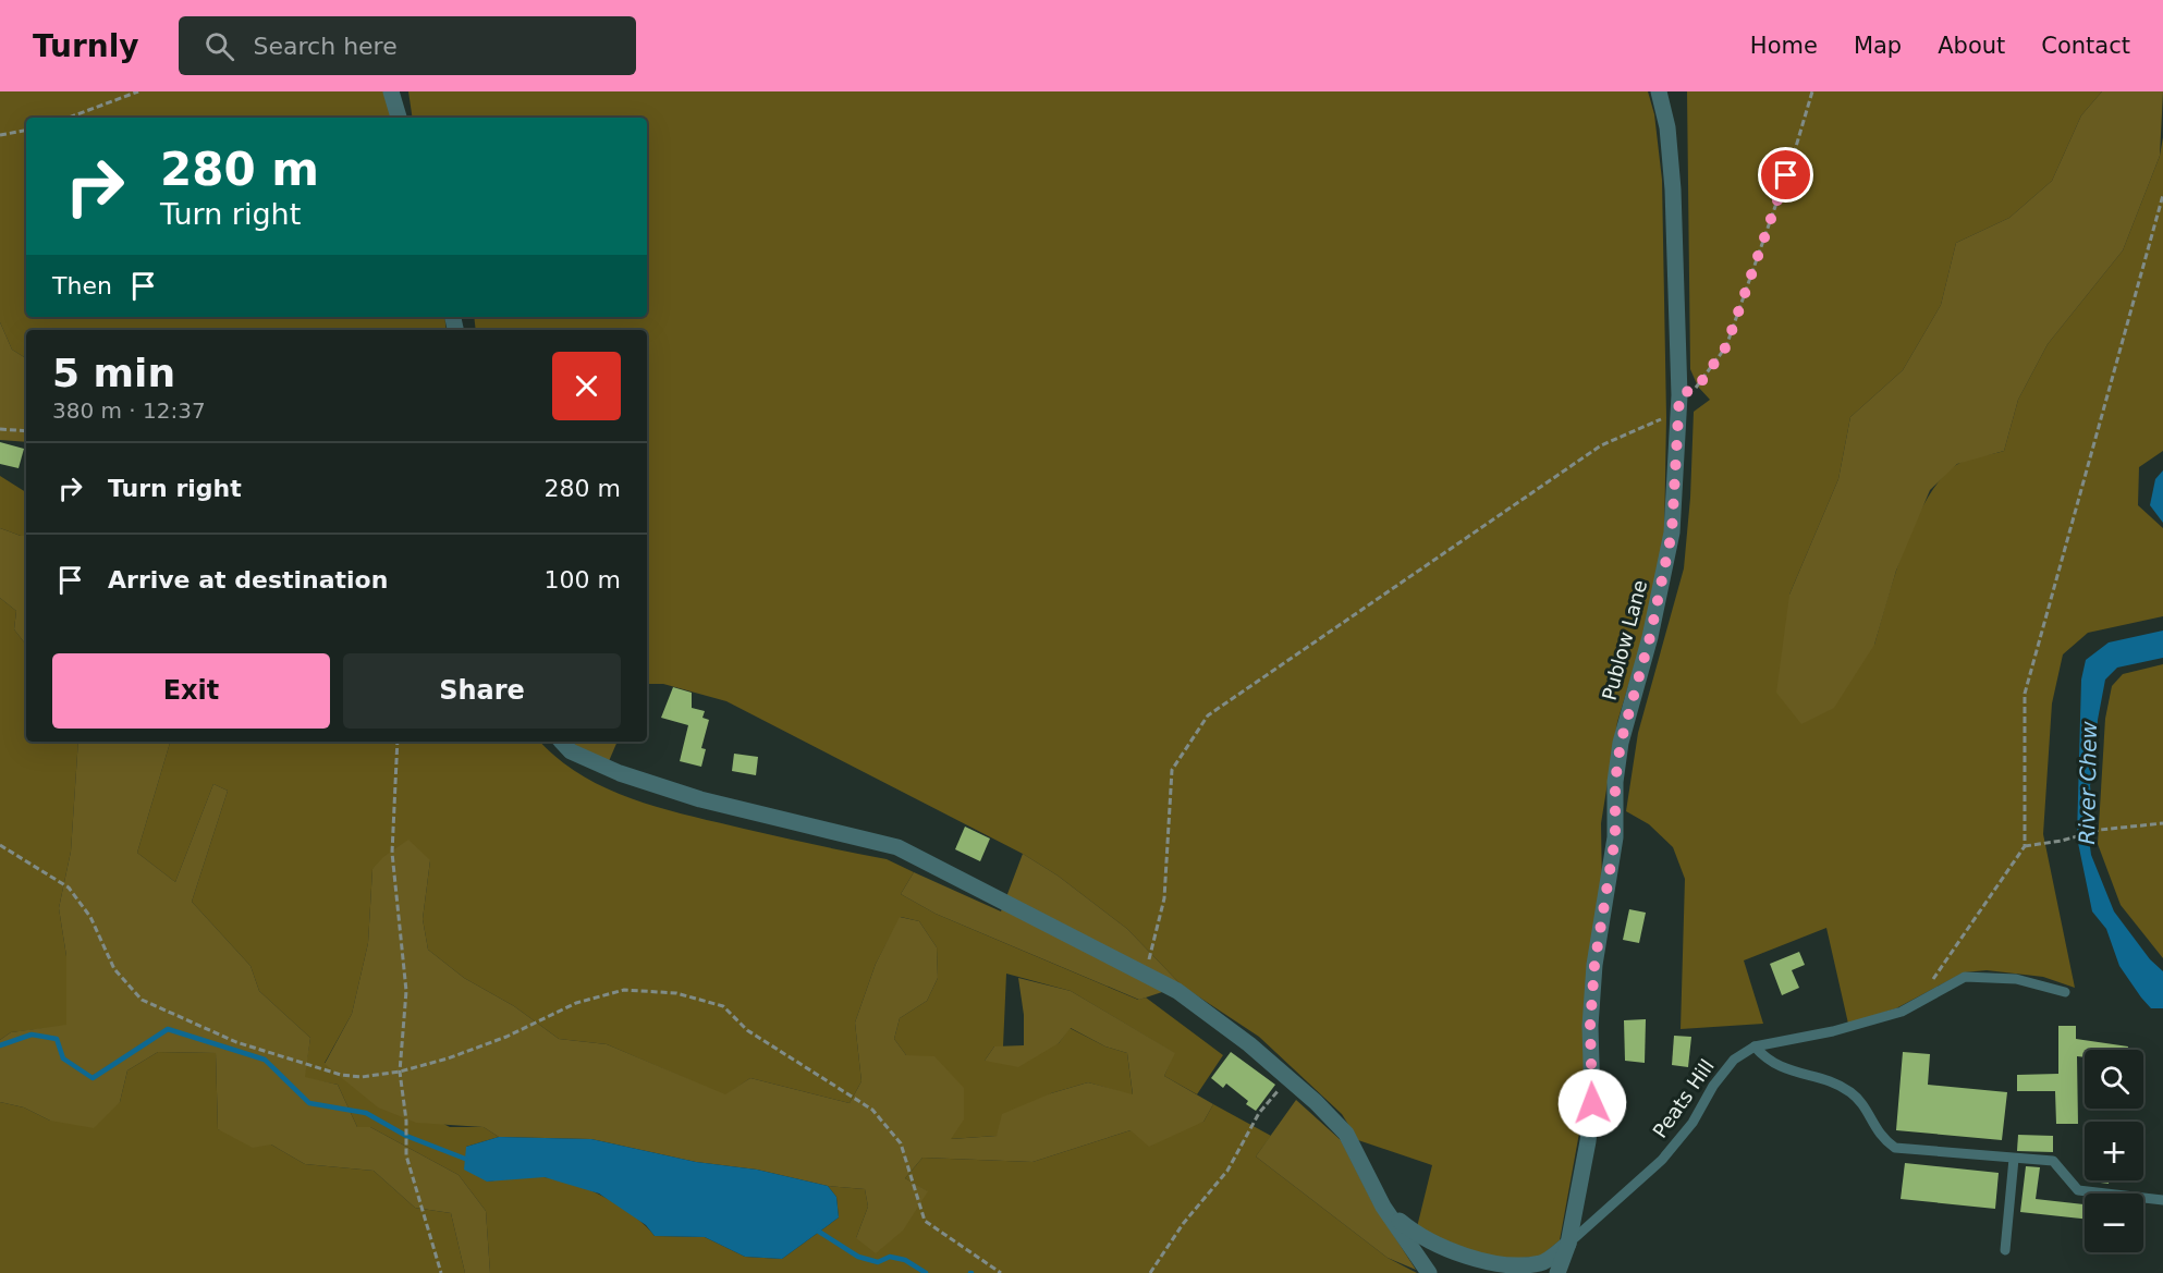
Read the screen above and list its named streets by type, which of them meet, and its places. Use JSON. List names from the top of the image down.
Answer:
{
  "streets": {
    "street": ["Publow Lane"],
    "lane": ["Peats Hill"]
  },
  "crossings": [
    ["Publow Lane", "Peats Hill"]
  ],
  "water": ["River Chew"],
  "page": {
    "header": "Turnly",
    "search": "Search here",
    "nav": [
      "Home",
      "Map",
      "About",
      "Contact"
    ],
    "turn": ["280 m", "Turn right"],
    "then": "Then",
    "heading": ["5 min", "380 m · 12:37"],
    "list": [
      {
        "name": "Turn right",
        "value": "280 m"
      },
      {
        "name": "Arrive at destination",
        "value": "100 m"
      }
    ],
    "buttons": ["Exit", "Share"],
    "map_buttons": ["+", "−"]
  }
}
